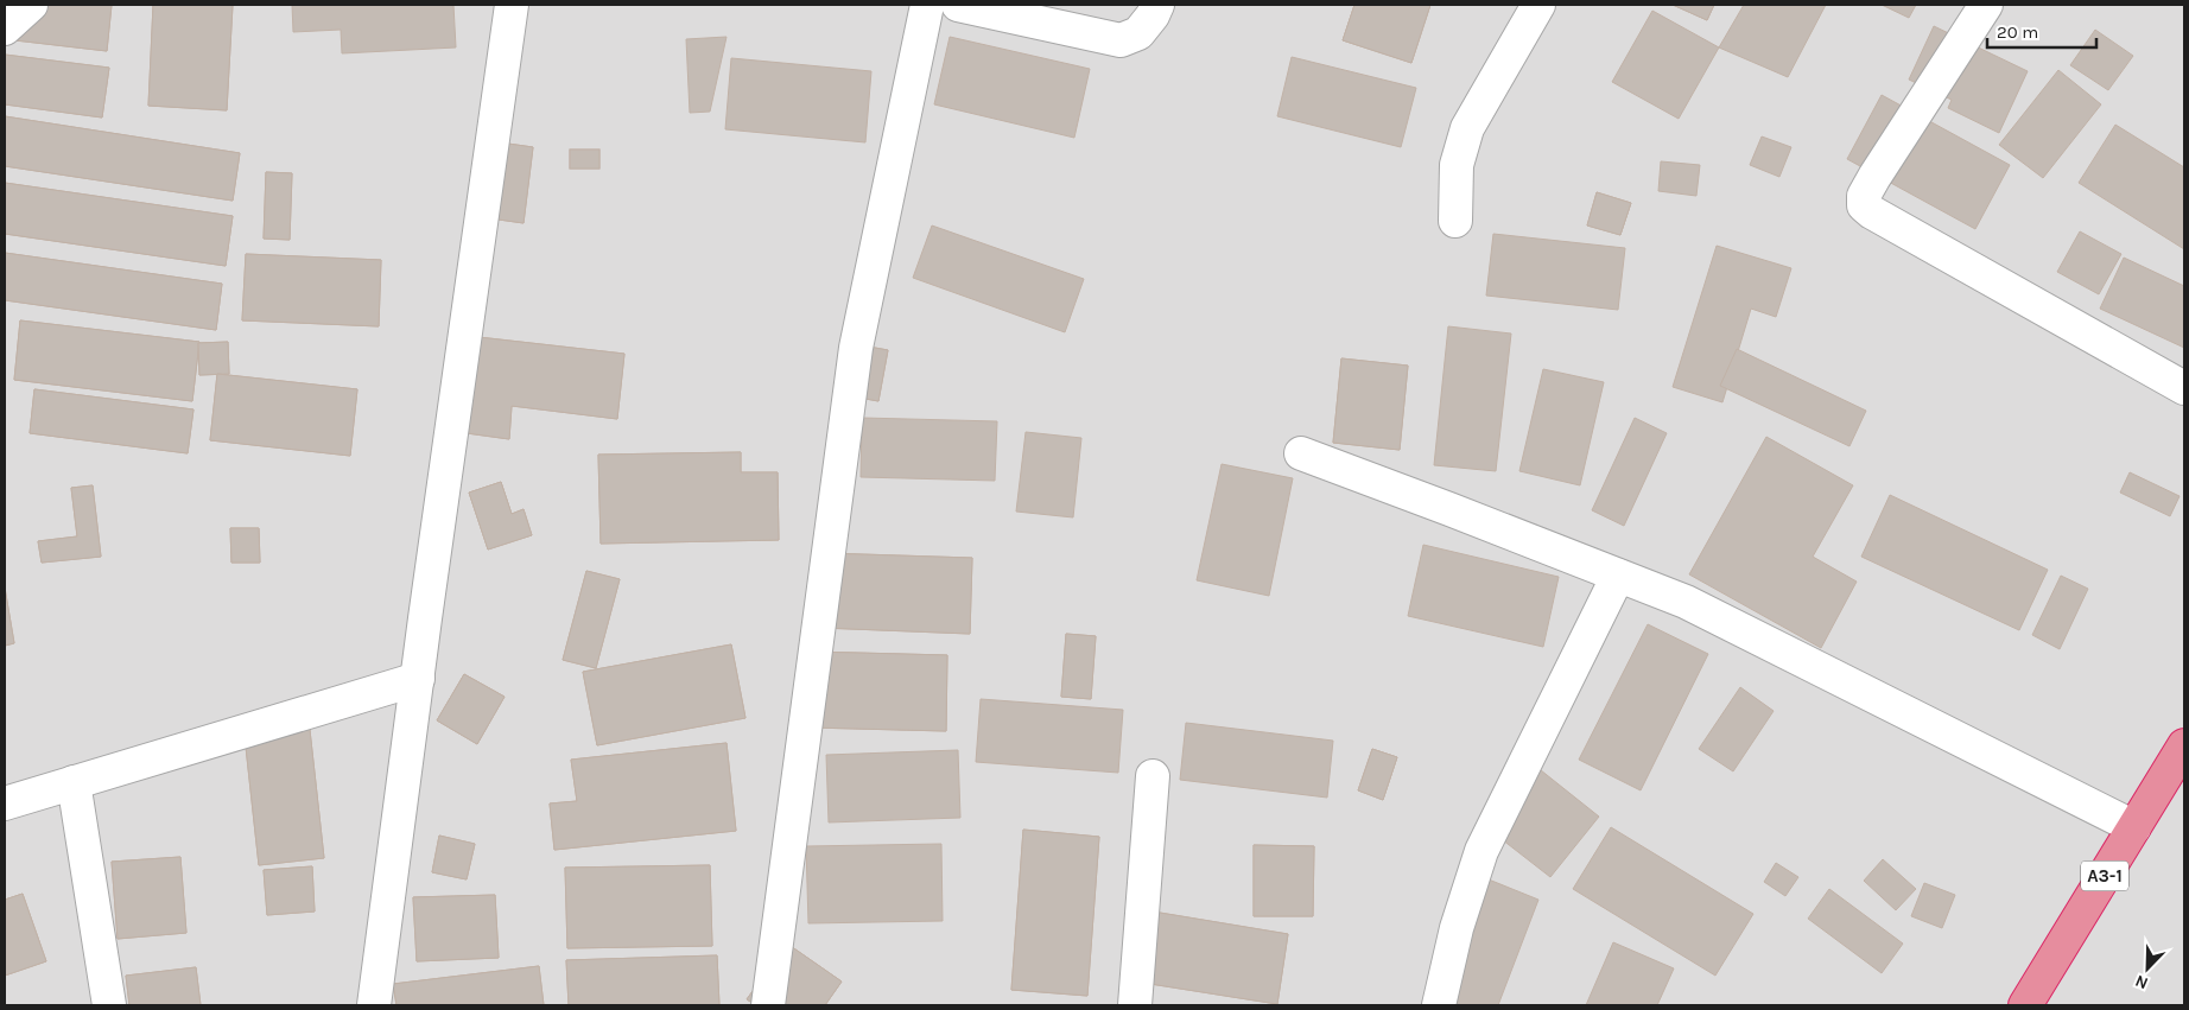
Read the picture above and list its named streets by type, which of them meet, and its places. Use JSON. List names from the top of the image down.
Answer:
{
  "streets": {
    "highway": ["A3-1"]
  },
  "scale_bar": "20 m",
  "north": "bottom left"
}
